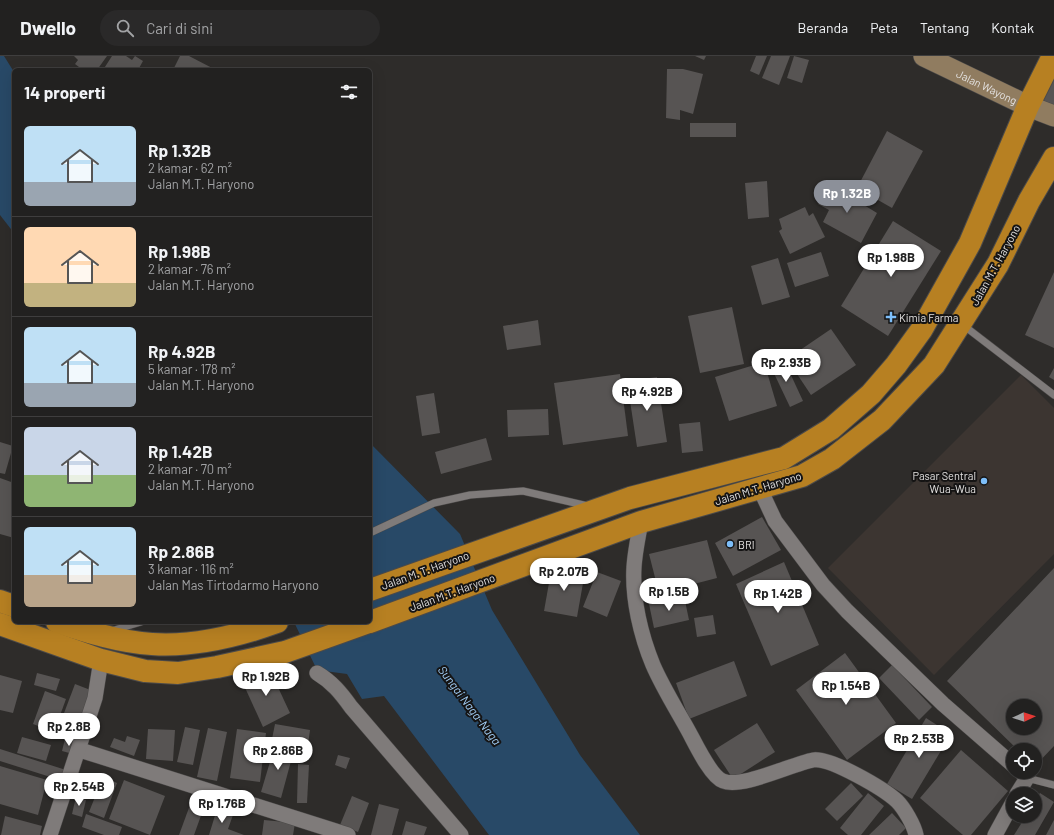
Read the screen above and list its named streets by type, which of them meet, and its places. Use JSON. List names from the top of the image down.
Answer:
{
  "streets": {
    "highway": ["Jalan M.T. Haryono", "Jalan M. T. Haryono"],
    "main road": ["Jalan Wayong"]
  },
  "crossings": [
    ["Jalan Wayong", "Jalan M.T. Haryono"],
    ["Jalan M.T. Haryono", "Jalan M. T. Haryono"]
  ],
  "water": ["Sungai Naga-Naga"],
  "places": {
    "health": ["Kimia Farma"],
    "other": ["Pasar Sentral Wua-Wua", "BRI"]
  },
  "north": "right",
  "page": {
    "header": "Dwello",
    "search": "Cari di sini",
    "nav": [
      "Beranda",
      "Peta",
      "Tentang",
      "Kontak"
    ],
    "heading": "14 properti",
    "list": [
      {
        "name": "Rp 1.32B",
        "note": "2 kamar · 62 m² · Jalan M.T. Haryono"
      },
      {
        "name": "Rp 1.98B",
        "note": "2 kamar · 76 m² · Jalan M.T. Haryono"
      },
      {
        "name": "Rp 4.92B",
        "note": "5 kamar · 178 m² · Jalan M.T. Haryono"
      },
      {
        "name": "Rp 1.42B",
        "note": "2 kamar · 70 m² · Jalan M.T. Haryono"
      },
      {
        "name": "Rp 2.86B",
        "note": "3 kamar · 116 m² · Jalan Mas Tirtodarmo Haryono"
      }
    ],
    "price": [
      "Rp 1.32B",
      "Rp 1.98B",
      "Rp 2.93B",
      "Rp 4.92B",
      "Rp 2.07B",
      "Rp 1.5B",
      "Rp 1.42B",
      "Rp 1.92B",
      "Rp 1.54B",
      "Rp 2.8B",
      "Rp 2.53B",
      "Rp 2.86B",
      "Rp 2.54B",
      "Rp 1.76B"
    ]
  }
}
